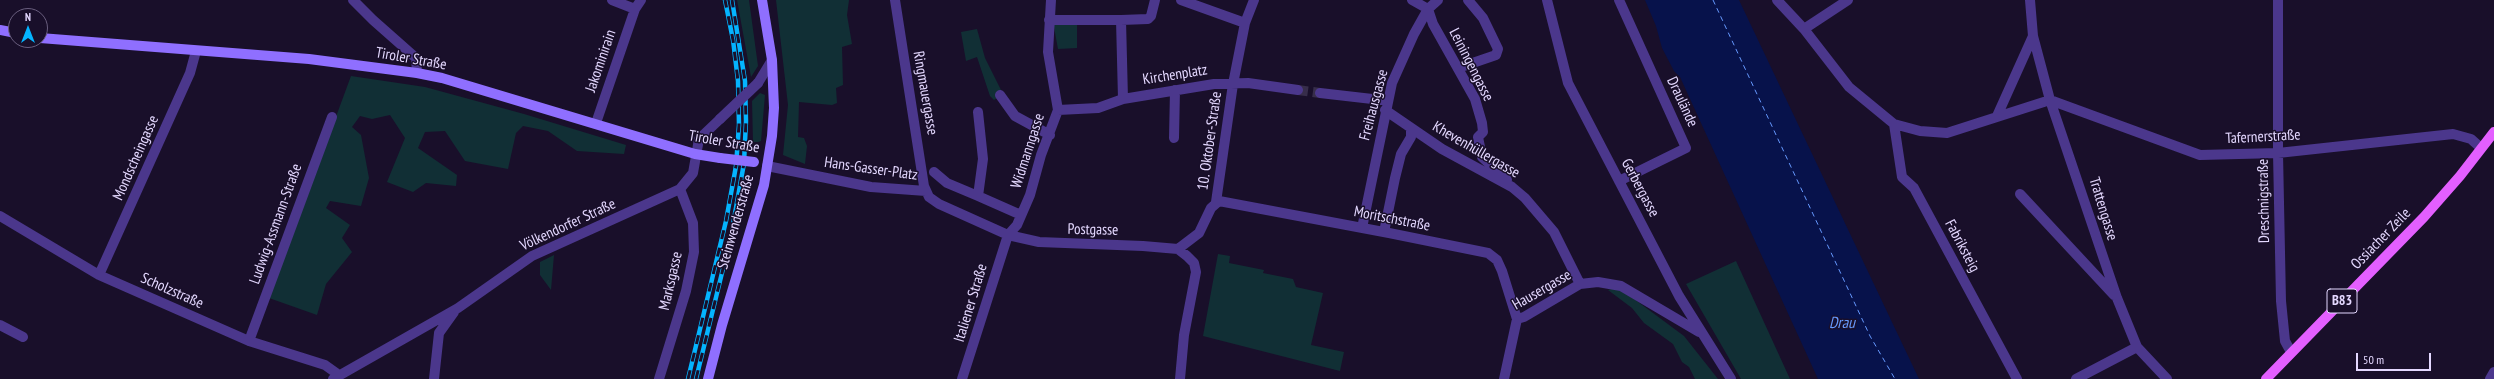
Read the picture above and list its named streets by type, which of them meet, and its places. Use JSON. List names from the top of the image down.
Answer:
{
  "streets": {
    "main road": [
      "Tiroler Straße",
      "Steinwenderstraße",
      "Ossiacher Zeile",
      "B83"
    ],
    "street": [
      "Jakominirain",
      "Leiningengasse",
      "Kirchenplatz",
      "Ringmauergasse",
      "Draulände",
      "Freihausgasse",
      "Tafernerstraße",
      "10. Oktober-Straße",
      "Khevenhüllergasse",
      "Widmanngasse",
      "Mondscheingasse",
      "Hans-Gasser-Platz",
      "Gerbergasse",
      "Dreschnigstraße",
      "Trattengasse",
      "Moritschstraße",
      "Ludwig-Assmann-Straße",
      "Völkendorfer Straße",
      "Postgasse",
      "Fabriksteig",
      "Marksgasse",
      "Hausergasse",
      "Scholzstraße",
      "Italiener Straße"
    ]
  },
  "crossings": [
    ["Tiroler Straße", "Jakominirain"],
    ["Tiroler Straße", "Mondscheingasse"],
    ["Tiroler Straße", "Hans-Gasser-Platz"],
    ["Tiroler Straße", "Steinwenderstraße"],
    ["Tiroler Straße", "Völkendorfer Straße"],
    ["Leiningengasse", "Freihausgasse"],
    ["Leiningengasse", "Khevenhüllergasse"],
    ["Kirchenplatz", "10. Oktober-Straße"],
    ["Kirchenplatz", "Widmanngasse"],
    ["Ringmauergasse", "Hans-Gasser-Platz"],
    ["Draulände", "Gerbergasse"],
    ["Freihausgasse", "Khevenhüllergasse"],
    ["Freihausgasse", "Moritschstraße"],
    ["Tafernerstraße", "Dreschnigstraße"],
    ["Tafernerstraße", "Trattengasse"],
    ["Tafernerstraße", "Ossiacher Zeile"],
    ["10. Oktober-Straße", "Moritschstraße"],
    ["Khevenhüllergasse", "Hausergasse"],
    ["Widmanngasse", "Hans-Gasser-Platz"],
    ["Widmanngasse", "Postgasse"],
    ["Widmanngasse", "Italiener Straße"],
    ["Mondscheingasse", "Scholzstraße"],
    ["Hans-Gasser-Platz", "Steinwenderstraße"],
    ["Hans-Gasser-Platz", "Postgasse"],
    ["Hans-Gasser-Platz", "Italiener Straße"],
    ["Gerbergasse", "Hausergasse"],
    ["Dreschnigstraße", "Ossiacher Zeile"],
    ["Moritschstraße", "Hausergasse"],
    ["Steinwenderstraße", "Völkendorfer Straße"],
    ["Ludwig-Assmann-Straße", "Scholzstraße"],
    ["Völkendorfer Straße", "Marksgasse"],
    ["Völkendorfer Straße", "Scholzstraße"],
    ["Postgasse", "Italiener Straße"]
  ],
  "water": ["Drau"],
  "scale_bar": "50 m",
  "north": "top"
}
